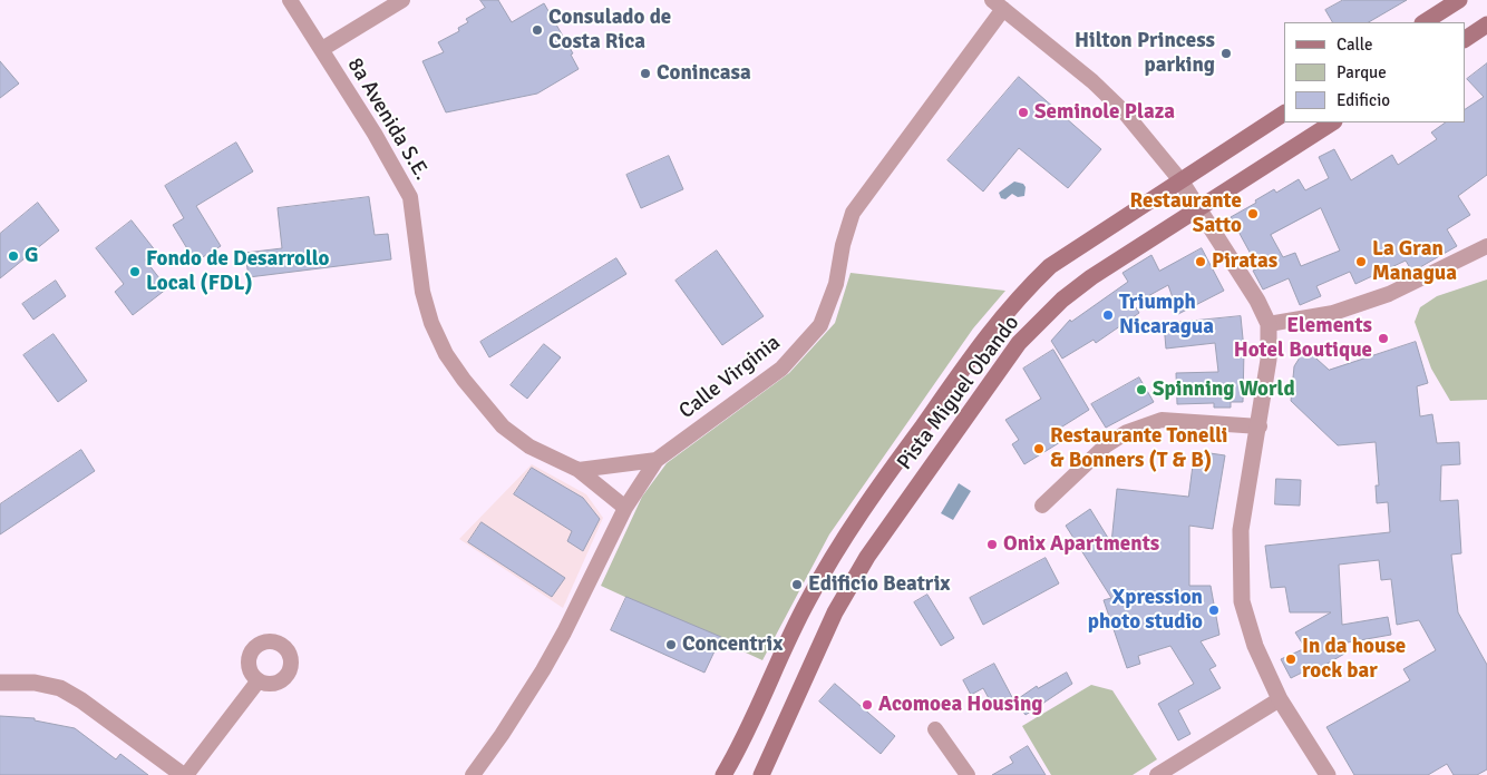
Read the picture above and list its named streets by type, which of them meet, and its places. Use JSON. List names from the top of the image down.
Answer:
{
  "streets": {
    "main road": ["Pista Miguel Obando"],
    "street": ["8a Avenida S.E.", "Calle Virginia"]
  },
  "crossings": [
    ["8a Avenida S.E.", "Calle Virginia"]
  ],
  "places": [
    "Consulado de Costa Rica",
    "Hilton Princess parking",
    "Conincasa",
    "Seminole Plaza",
    "Restaurante Satto",
    "G",
    "Piratas",
    "La Gran Managua",
    "Fondo de Desarrollo Local (FDL)",
    "Triumph Nicaragua",
    "Elements Hotel Boutique",
    "Spinning World",
    "Restaurante Tonelli & Bonners (T & B)",
    "Onix Apartments",
    "Edificio Beatrix",
    "Xpression photo studio",
    "Concentrix",
    "In da house rock bar",
    "Acomoea Housing"
  ],
  "legend": ["Calle", "Parque", "Edificio"]
}
